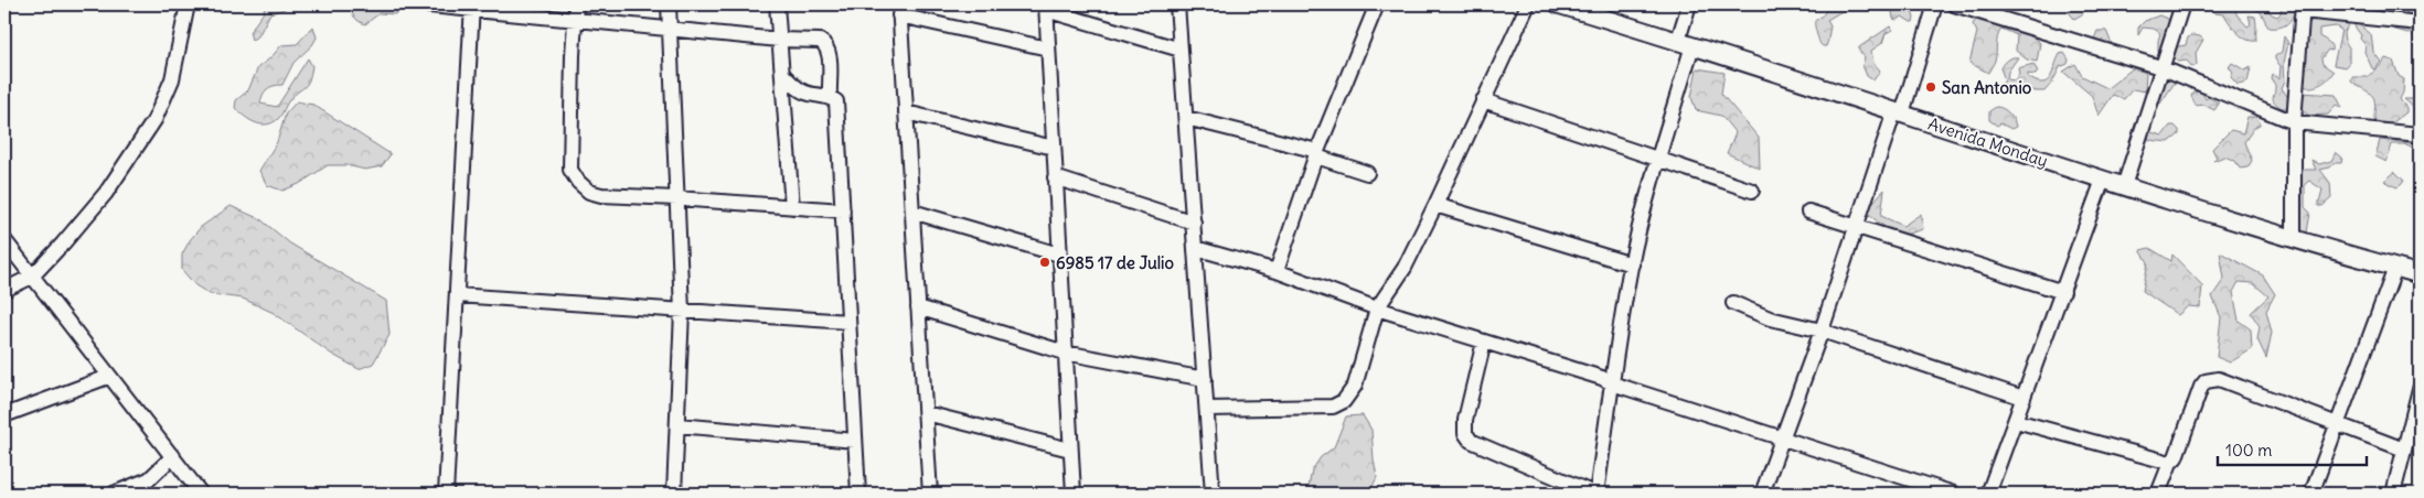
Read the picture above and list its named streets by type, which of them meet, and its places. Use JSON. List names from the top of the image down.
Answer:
{
  "streets": {
    "main road": ["Avenida Monday"]
  },
  "places": ["San Antonio", "6985 17 de Julio"],
  "scale_bar": "100 m"
}
